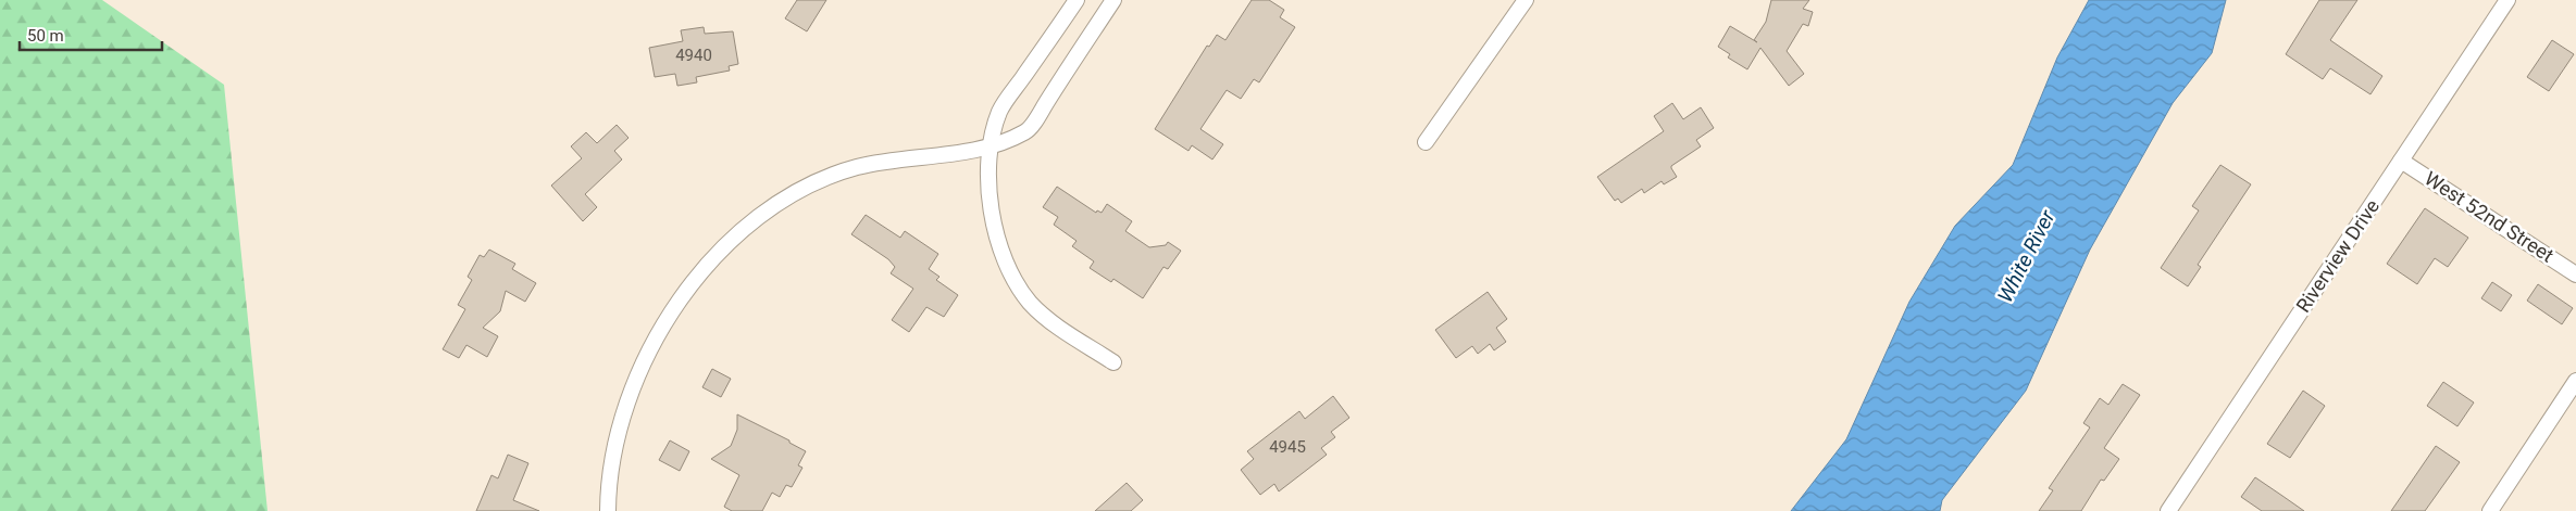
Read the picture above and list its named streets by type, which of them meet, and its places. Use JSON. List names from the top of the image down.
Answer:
{
  "streets": {
    "street": ["West 52nd Street", "Riverview Drive"]
  },
  "crossings": [
    ["West 52nd Street", "Riverview Drive"]
  ],
  "water": ["White River"],
  "house_numbers": ["4940", "4945"],
  "scale_bar": "50 m"
}
